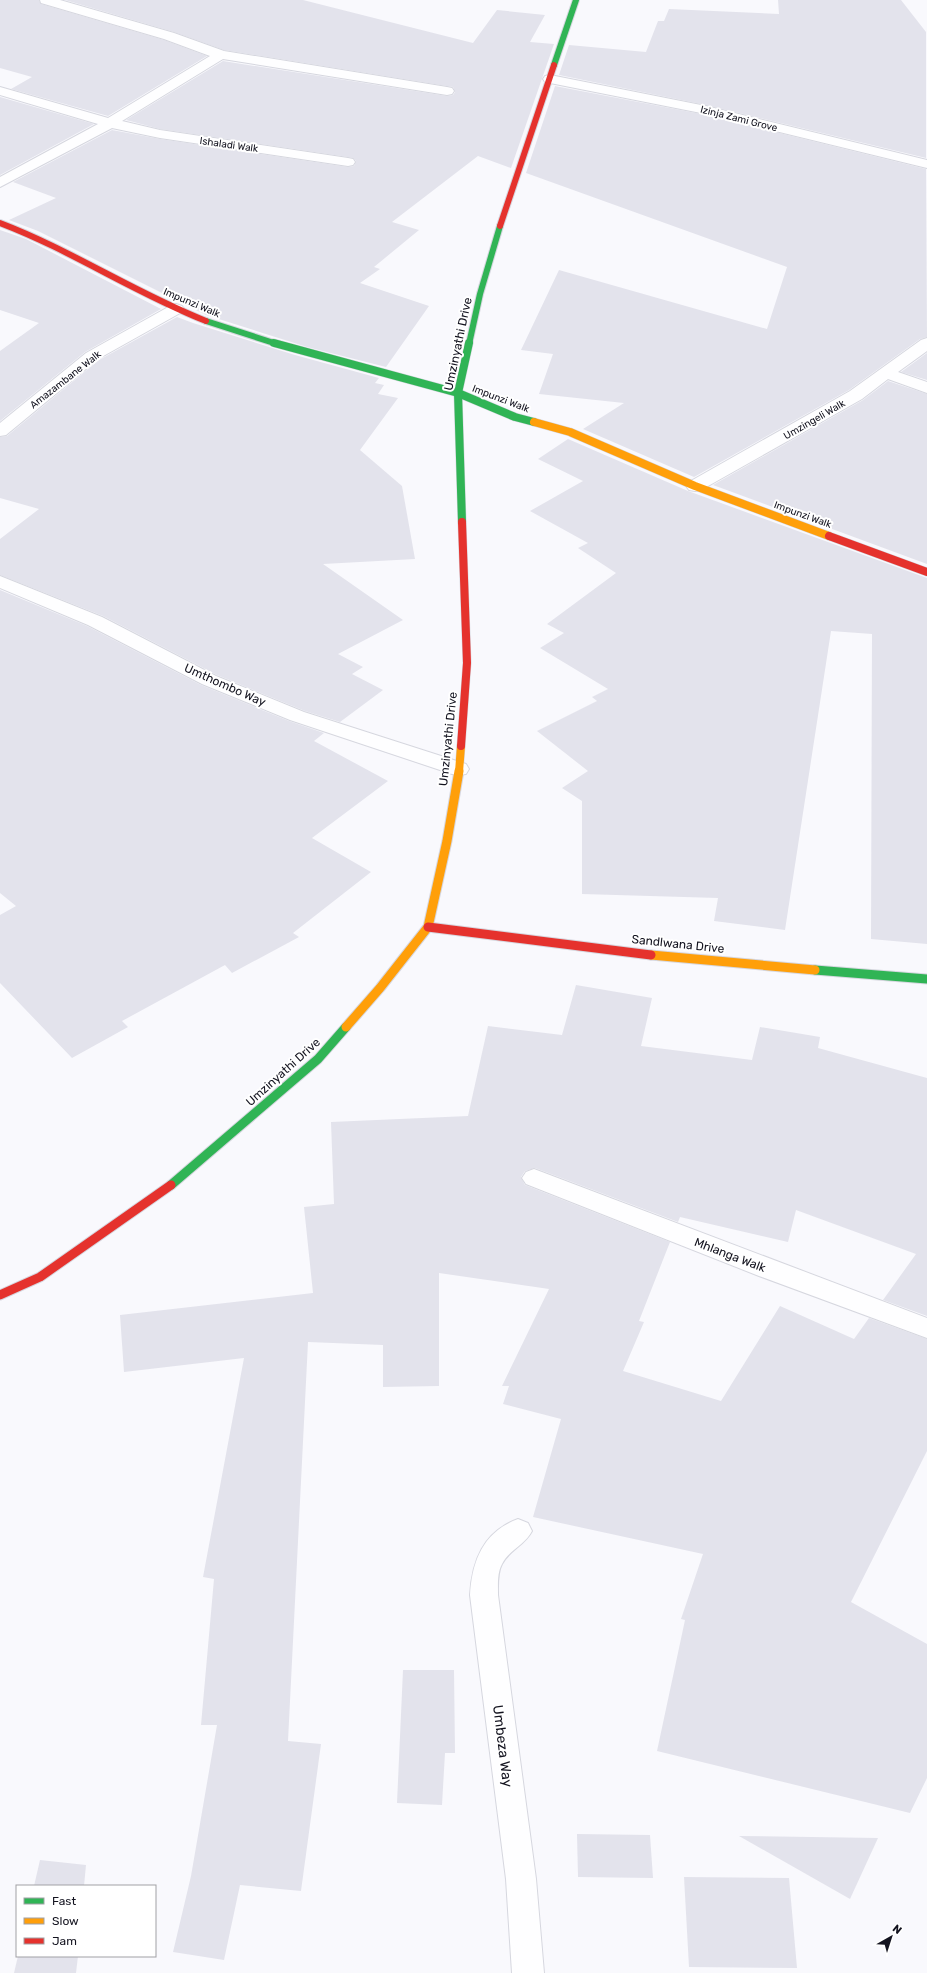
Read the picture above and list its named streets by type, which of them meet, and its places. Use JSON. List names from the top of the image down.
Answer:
{
  "streets": {
    "street": [
      "Izinja Zami Grove",
      "Ishaladi Walk",
      "Impunzi Walk",
      "Umzinyathi Drive",
      "Amazambane Walk",
      "Umzingeli Walk",
      "Umthombo Way",
      "Sandlwana Drive",
      "Mhlanga Walk",
      "Umbeza Way"
    ]
  },
  "crossings": [
    ["Izinja Zami Grove", "Umzinyathi Drive"],
    ["Impunzi Walk", "Umzinyathi Drive"],
    ["Impunzi Walk", "Amazambane Walk"],
    ["Impunzi Walk", "Umzingeli Walk"],
    ["Umzinyathi Drive", "Umthombo Way"],
    ["Umzinyathi Drive", "Sandlwana Drive"]
  ],
  "legend": ["Fast", "Slow", "Jam"],
  "north": "top right"
}
